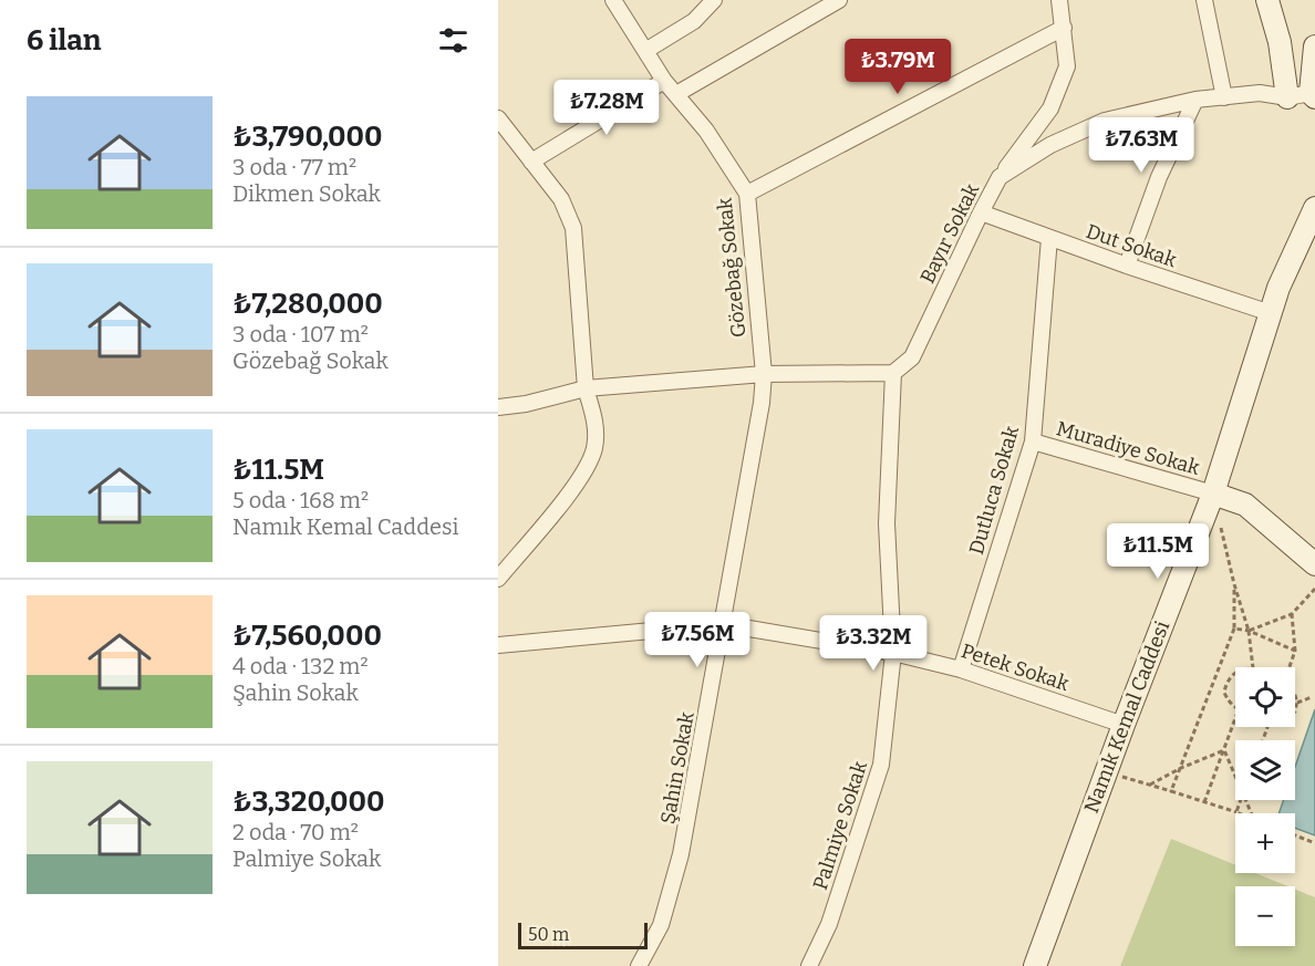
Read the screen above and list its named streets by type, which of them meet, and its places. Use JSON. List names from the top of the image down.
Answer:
{
  "streets": {
    "main road": ["Namık Kemal Caddesi"],
    "street": [
      "Bayır Sokak",
      "Dut Sokak",
      "Gözebağ Sokak",
      "Muradiye Sokak",
      "Dutluca Sokak",
      "Petek Sokak",
      "Şahin Sokak",
      "Palmiye Sokak"
    ]
  },
  "crossings": [
    ["Bayır Sokak", "Dut Sokak"],
    ["Bayır Sokak", "Palmiye Sokak"],
    ["Dut Sokak", "Dutluca Sokak"],
    ["Dut Sokak", "Namık Kemal Caddesi"],
    ["Gözebağ Sokak", "Şahin Sokak"],
    ["Muradiye Sokak", "Dutluca Sokak"],
    ["Muradiye Sokak", "Namık Kemal Caddesi"],
    ["Dutluca Sokak", "Petek Sokak"],
    ["Petek Sokak", "Namık Kemal Caddesi"],
    ["Petek Sokak", "Şahin Sokak"],
    ["Petek Sokak", "Palmiye Sokak"]
  ],
  "scale_bar": "50 m",
  "page": {
    "heading": "6 ilan",
    "price": [
      "₺3.79M",
      "₺7.28M",
      "₺7.63M",
      "₺11.5M",
      "₺7.56M",
      "₺3.32M"
    ],
    "list": [
      {
        "name": "₺3,790,000",
        "note": "3 oda · 77 m² · Dikmen Sokak"
      },
      {
        "name": "₺7,280,000",
        "note": "3 oda · 107 m² · Gözebağ Sokak"
      },
      {
        "name": "₺11.5M",
        "note": "5 oda · 168 m² · Namık Kemal Caddesi"
      },
      {
        "name": "₺7,560,000",
        "note": "4 oda · 132 m² · Şahin Sokak"
      },
      {
        "name": "₺3,320,000",
        "note": "2 oda · 70 m² · Palmiye Sokak"
      }
    ],
    "map_buttons": ["+", "−"],
    "scale": "50 m"
  }
}
